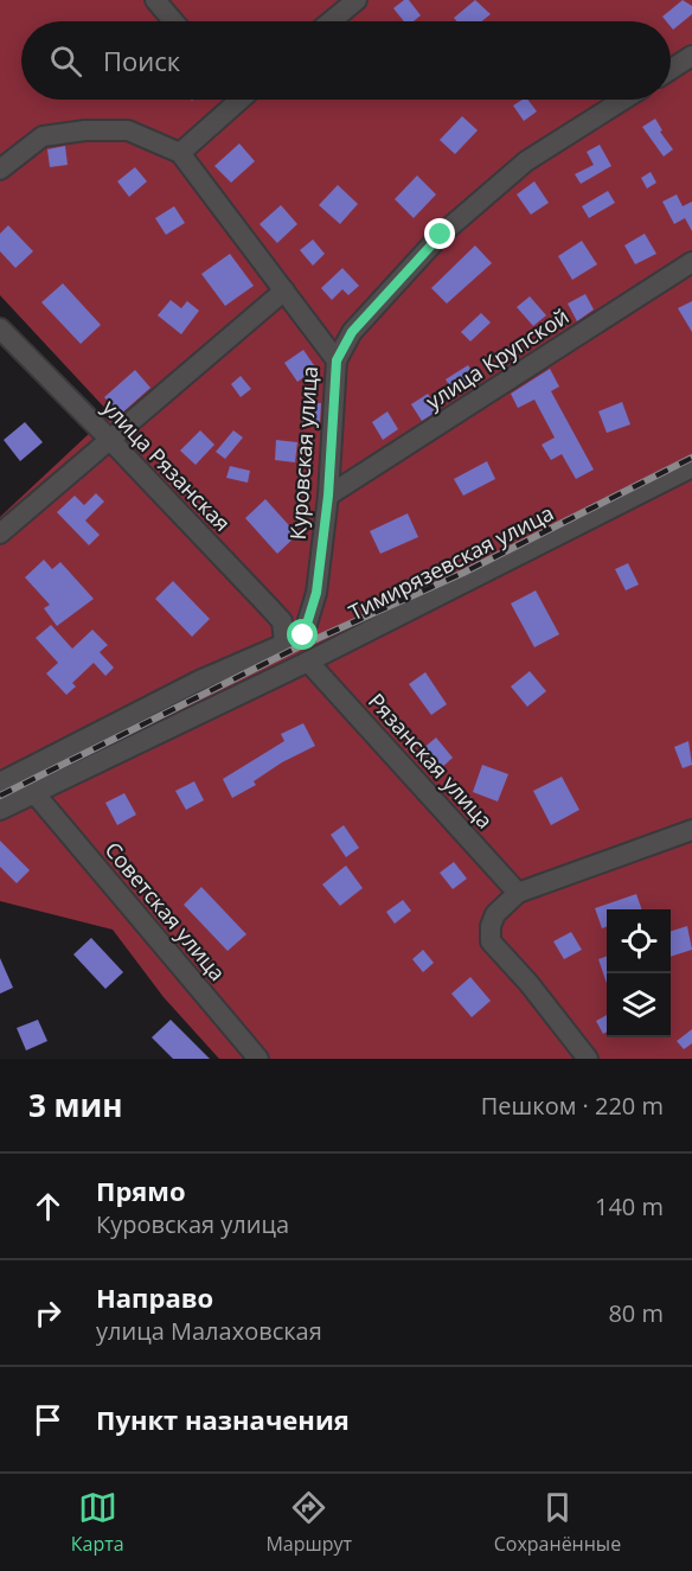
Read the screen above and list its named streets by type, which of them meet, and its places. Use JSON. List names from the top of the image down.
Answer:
{
  "streets": {
    "street": [
      "улица Крупской",
      "Куровская улица",
      "улица Рязанская",
      "Тимирязевская улица",
      "Рязанская улица",
      "Советская улица"
    ]
  },
  "crossings": [
    ["улица Крупской", "Куровская улица"],
    ["Куровская улица", "улица Рязанская"],
    ["Тимирязевская улица", "Рязанская улица"],
    ["Тимирязевская улица", "Советская улица"]
  ],
  "page": {
    "search": "Поиск",
    "heading": ["3 мин", "Пешком · 220 m"],
    "list": [
      ["Прямо", "Куровская улица", "140 m"],
      ["Направо", "улица Малаховская", "80 m"],
      "Пункт назначения"
    ],
    "nav": ["Карта", "Маршрут", "Сохранённые"]
  }
}
